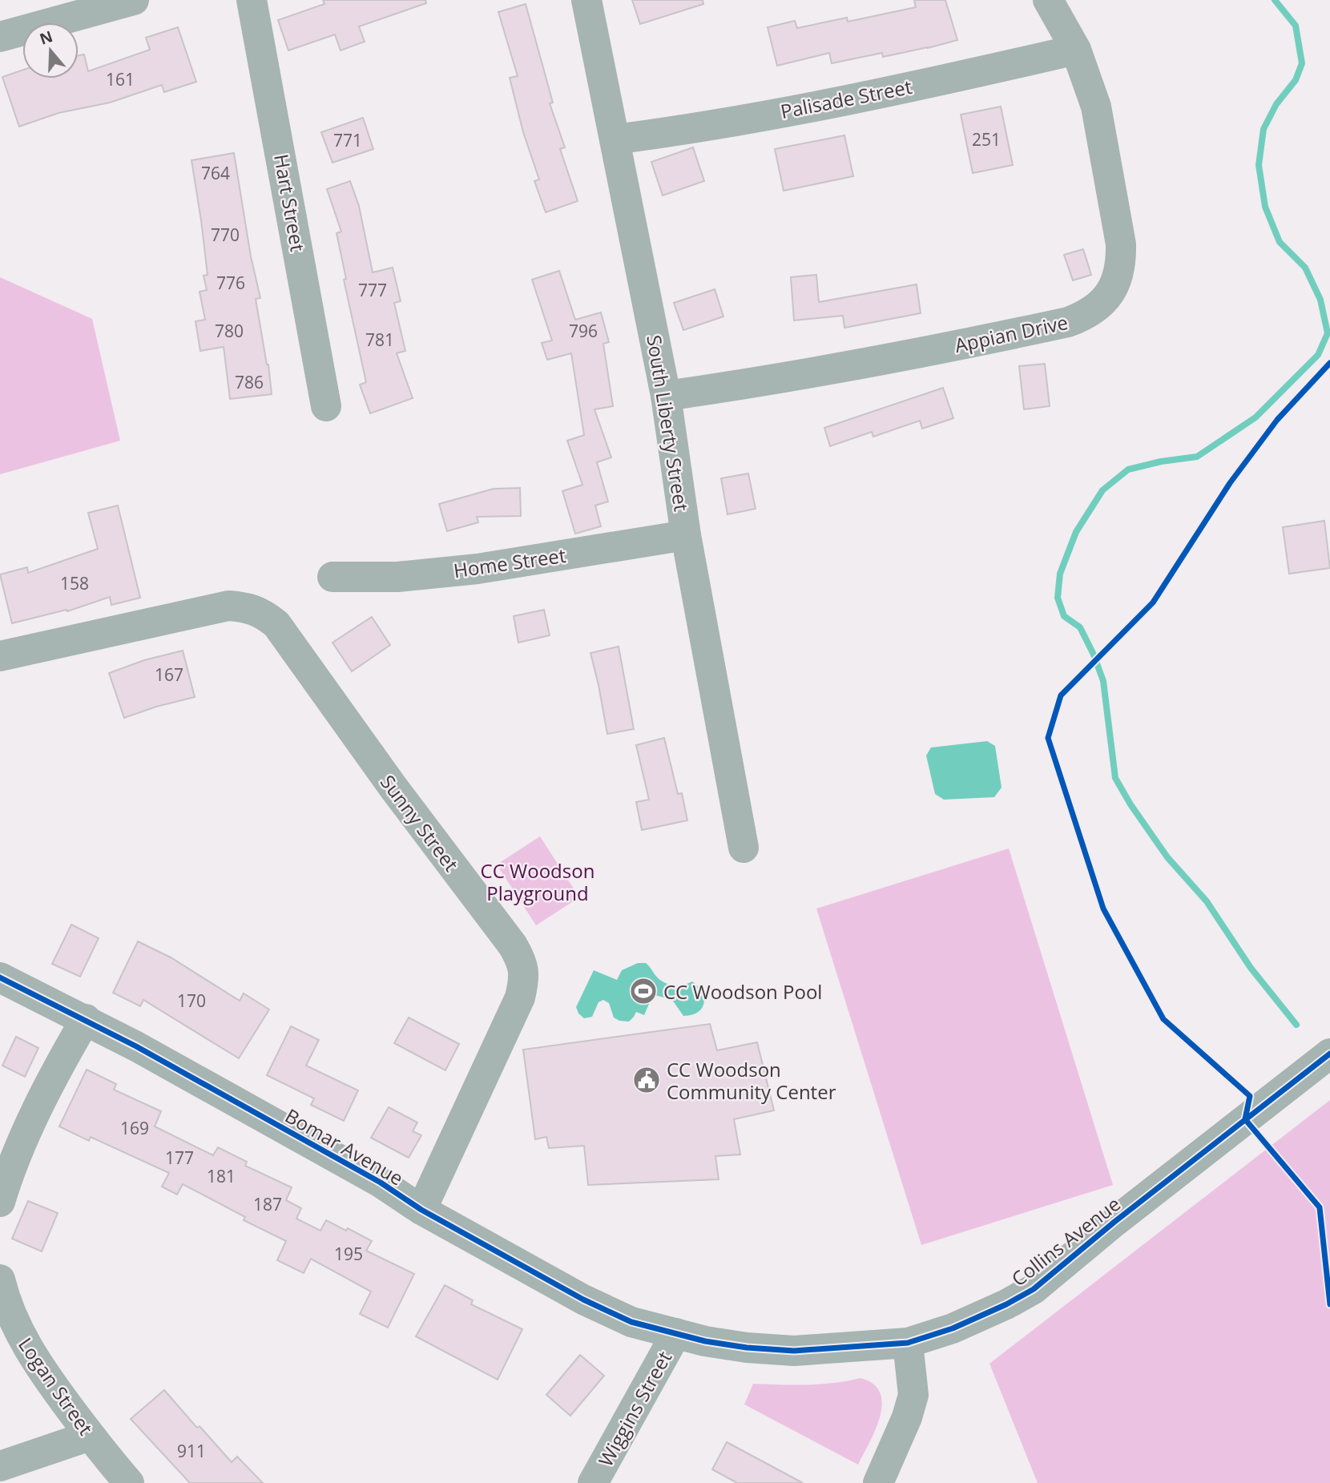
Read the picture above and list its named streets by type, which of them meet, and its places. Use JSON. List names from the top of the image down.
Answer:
{
  "streets": {
    "street": [
      "Palisade Street",
      "Hart Street",
      "Appian Drive",
      "South Liberty Street",
      "Home Street",
      "Sunny Street",
      "Bomar Avenue",
      "Collins Avenue",
      "Logan Street",
      "Wiggins Street"
    ]
  },
  "crossings": [
    ["Palisade Street", "Appian Drive"],
    ["Palisade Street", "South Liberty Street"],
    ["Appian Drive", "South Liberty Street"],
    ["South Liberty Street", "Home Street"],
    ["Sunny Street", "Bomar Avenue"],
    ["Bomar Avenue", "Collins Avenue"],
    ["Bomar Avenue", "Wiggins Street"],
    ["Collins Avenue", "Wiggins Street"]
  ],
  "parks": ["CC Woodson Playground"],
  "places": {
    "sports": ["CC Woodson Pool"],
    "public building": ["CC Woodson Community Center"]
  },
  "house_numbers": [
    "161",
    "251",
    "771",
    "764",
    "770",
    "776",
    "777",
    "780",
    "796",
    "781",
    "786",
    "158",
    "167",
    "170",
    "169",
    "177",
    "181",
    "187",
    "195",
    "911"
  ],
  "north": "top"
}
